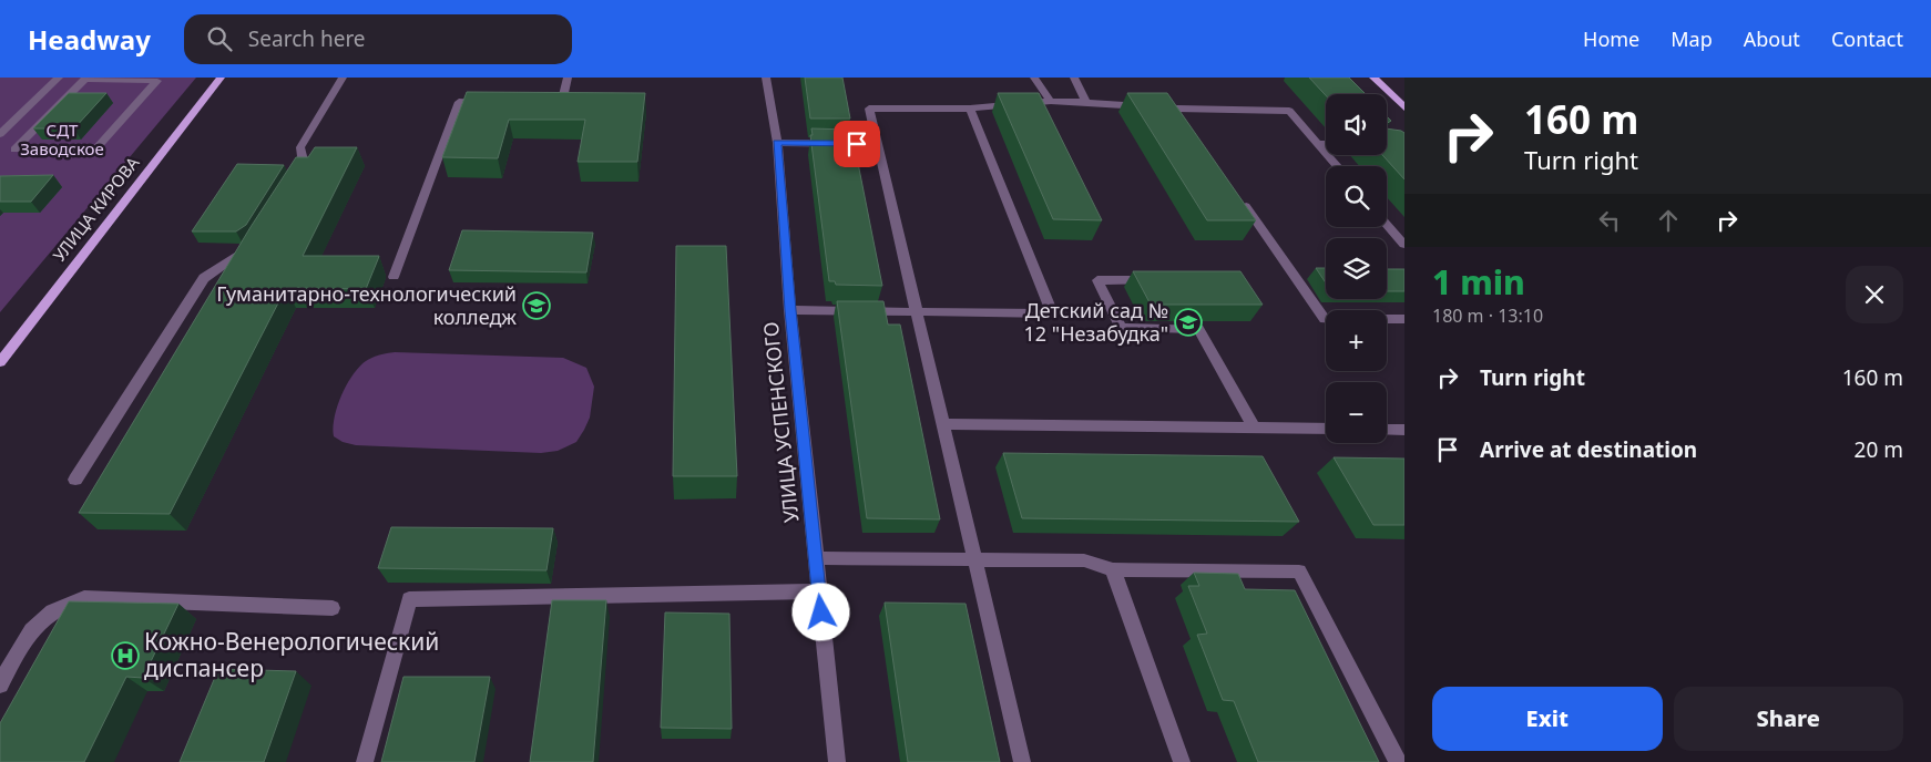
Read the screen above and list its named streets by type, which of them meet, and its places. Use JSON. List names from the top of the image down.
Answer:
{
  "streets": {
    "main road": ["УЛИЦА КИРОВА"],
    "street": ["УЛИЦА УСПЕНСКОГО"]
  },
  "parks": ["СДТ Заводское"],
  "places": {
    "school or university": ["Гуманитарно-технологический колледж", "Детский сад № 12 \"Незабудка\""],
    "hospital": ["Кожно-Венерологический диспансер"]
  },
  "page": {
    "header": "Headway",
    "search": "Search here",
    "nav": [
      "Home",
      "Map",
      "About",
      "Contact"
    ],
    "turn": ["160 m", "Turn right"],
    "map_buttons": ["+", "−"],
    "heading": ["1 min", "180 m · 13:10"],
    "list": [
      {
        "name": "Turn right",
        "value": "160 m"
      },
      {
        "name": "Arrive at destination",
        "value": "20 m"
      }
    ],
    "buttons": ["Exit", "Share"]
  }
}
